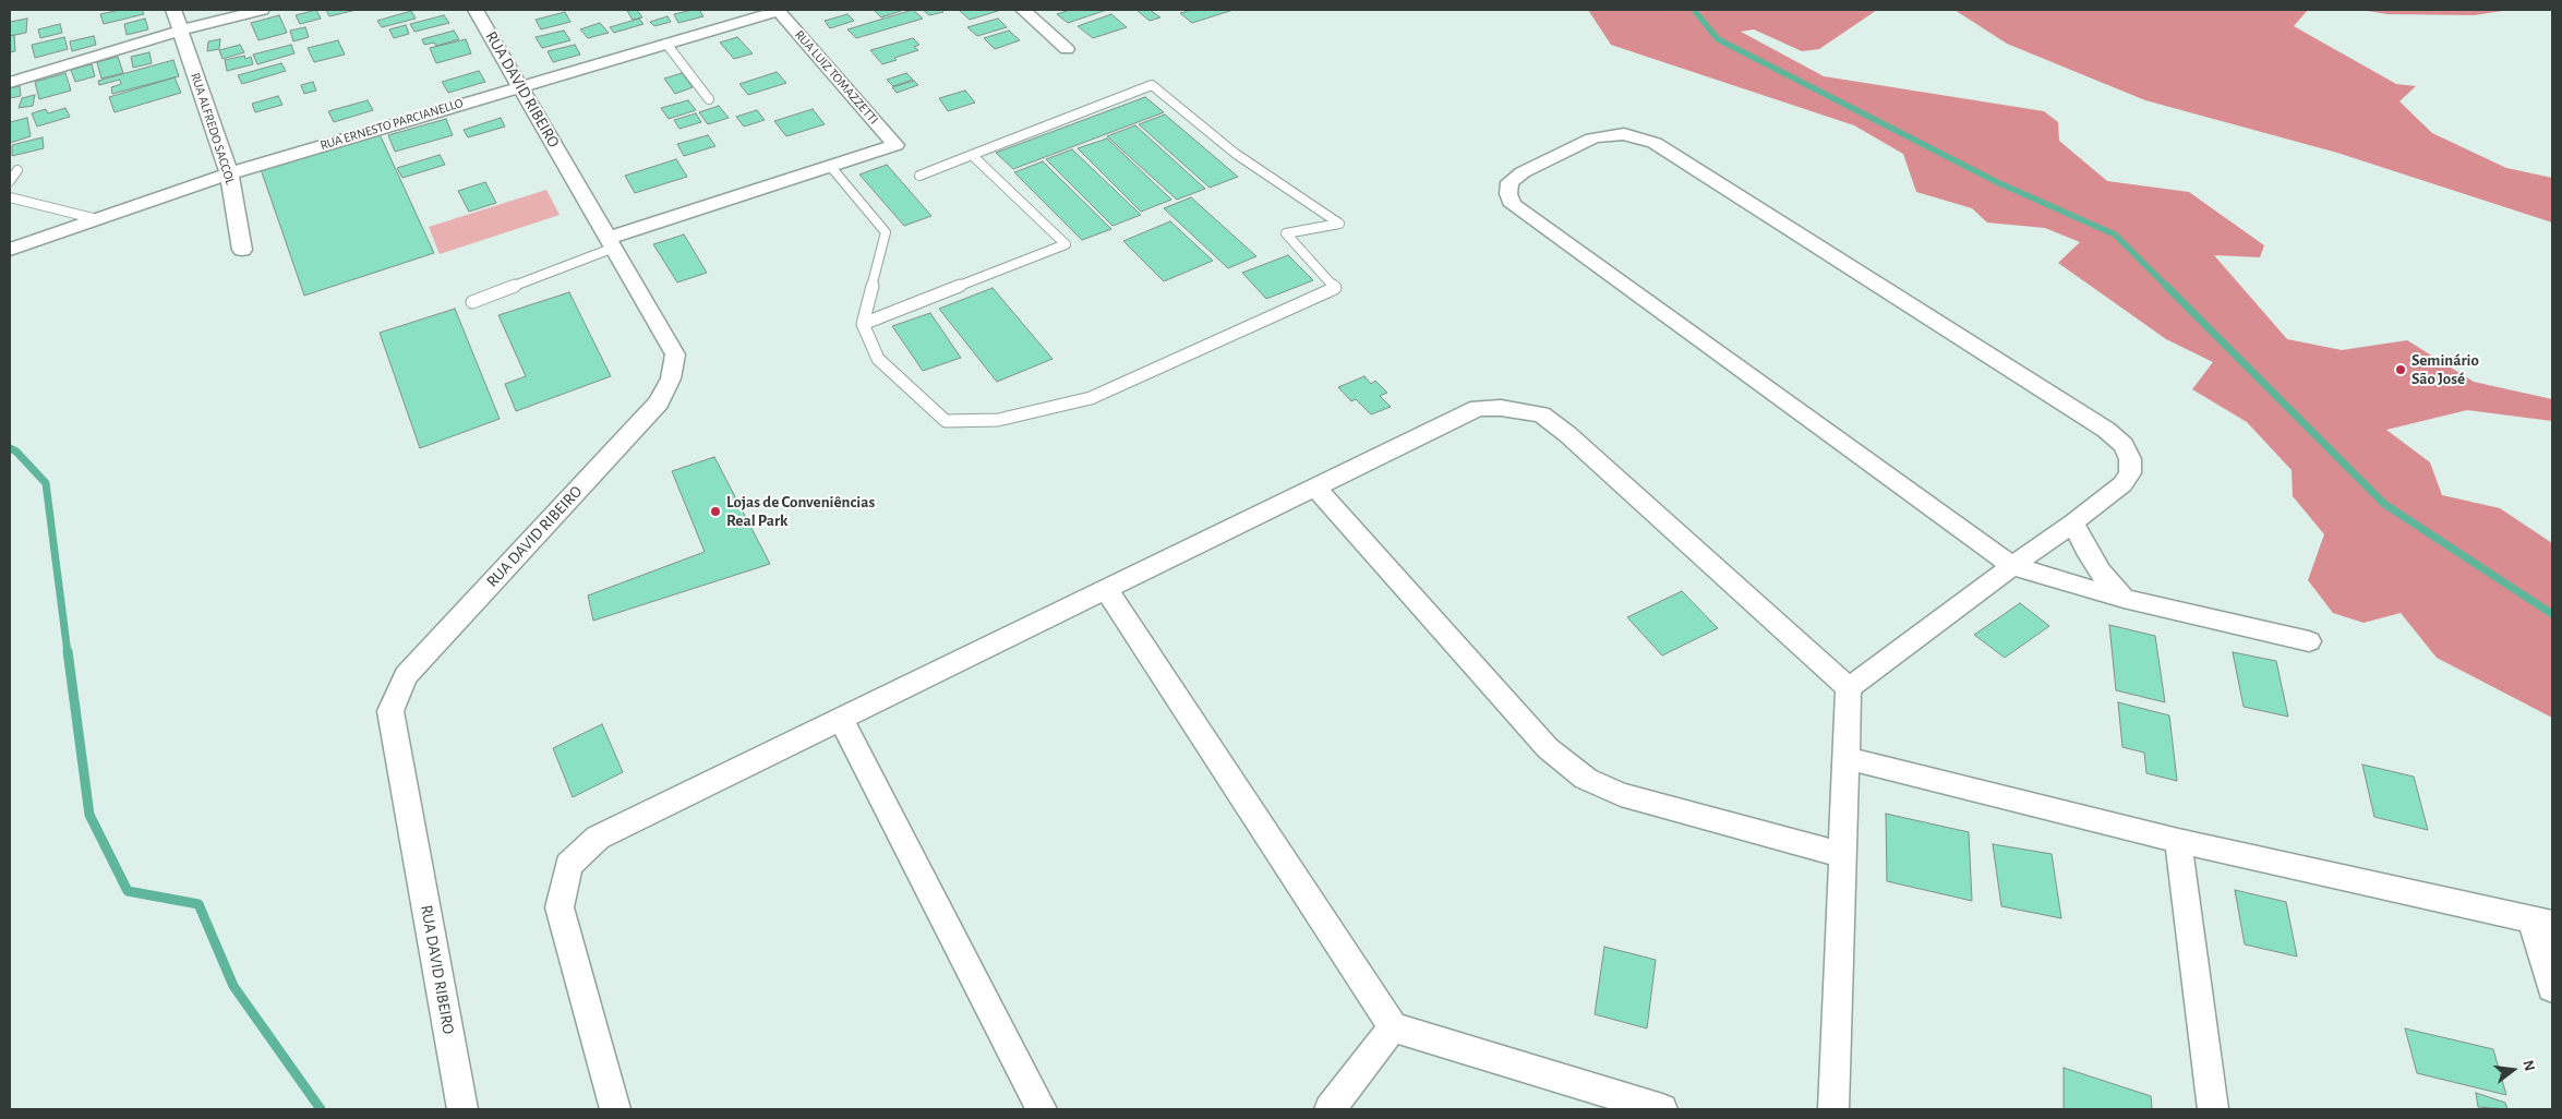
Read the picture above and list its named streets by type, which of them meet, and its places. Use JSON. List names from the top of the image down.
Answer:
{
  "streets": {
    "street": [
      "RUA LUIZ TOMAZZETTI",
      "RUA DAVID RIBEIRO",
      "RUA ERNESTO PARCIANELLO",
      "RUA ALFREDO SACCOL"
    ]
  },
  "crossings": [
    ["RUA LUIZ TOMAZZETTI", "RUA ERNESTO PARCIANELLO"],
    ["RUA DAVID RIBEIRO", "RUA ERNESTO PARCIANELLO"],
    ["RUA ERNESTO PARCIANELLO", "RUA ALFREDO SACCOL"]
  ],
  "places": ["Seminário São José", "Lojas de Conveniências Real Park"],
  "north": "right"
}
